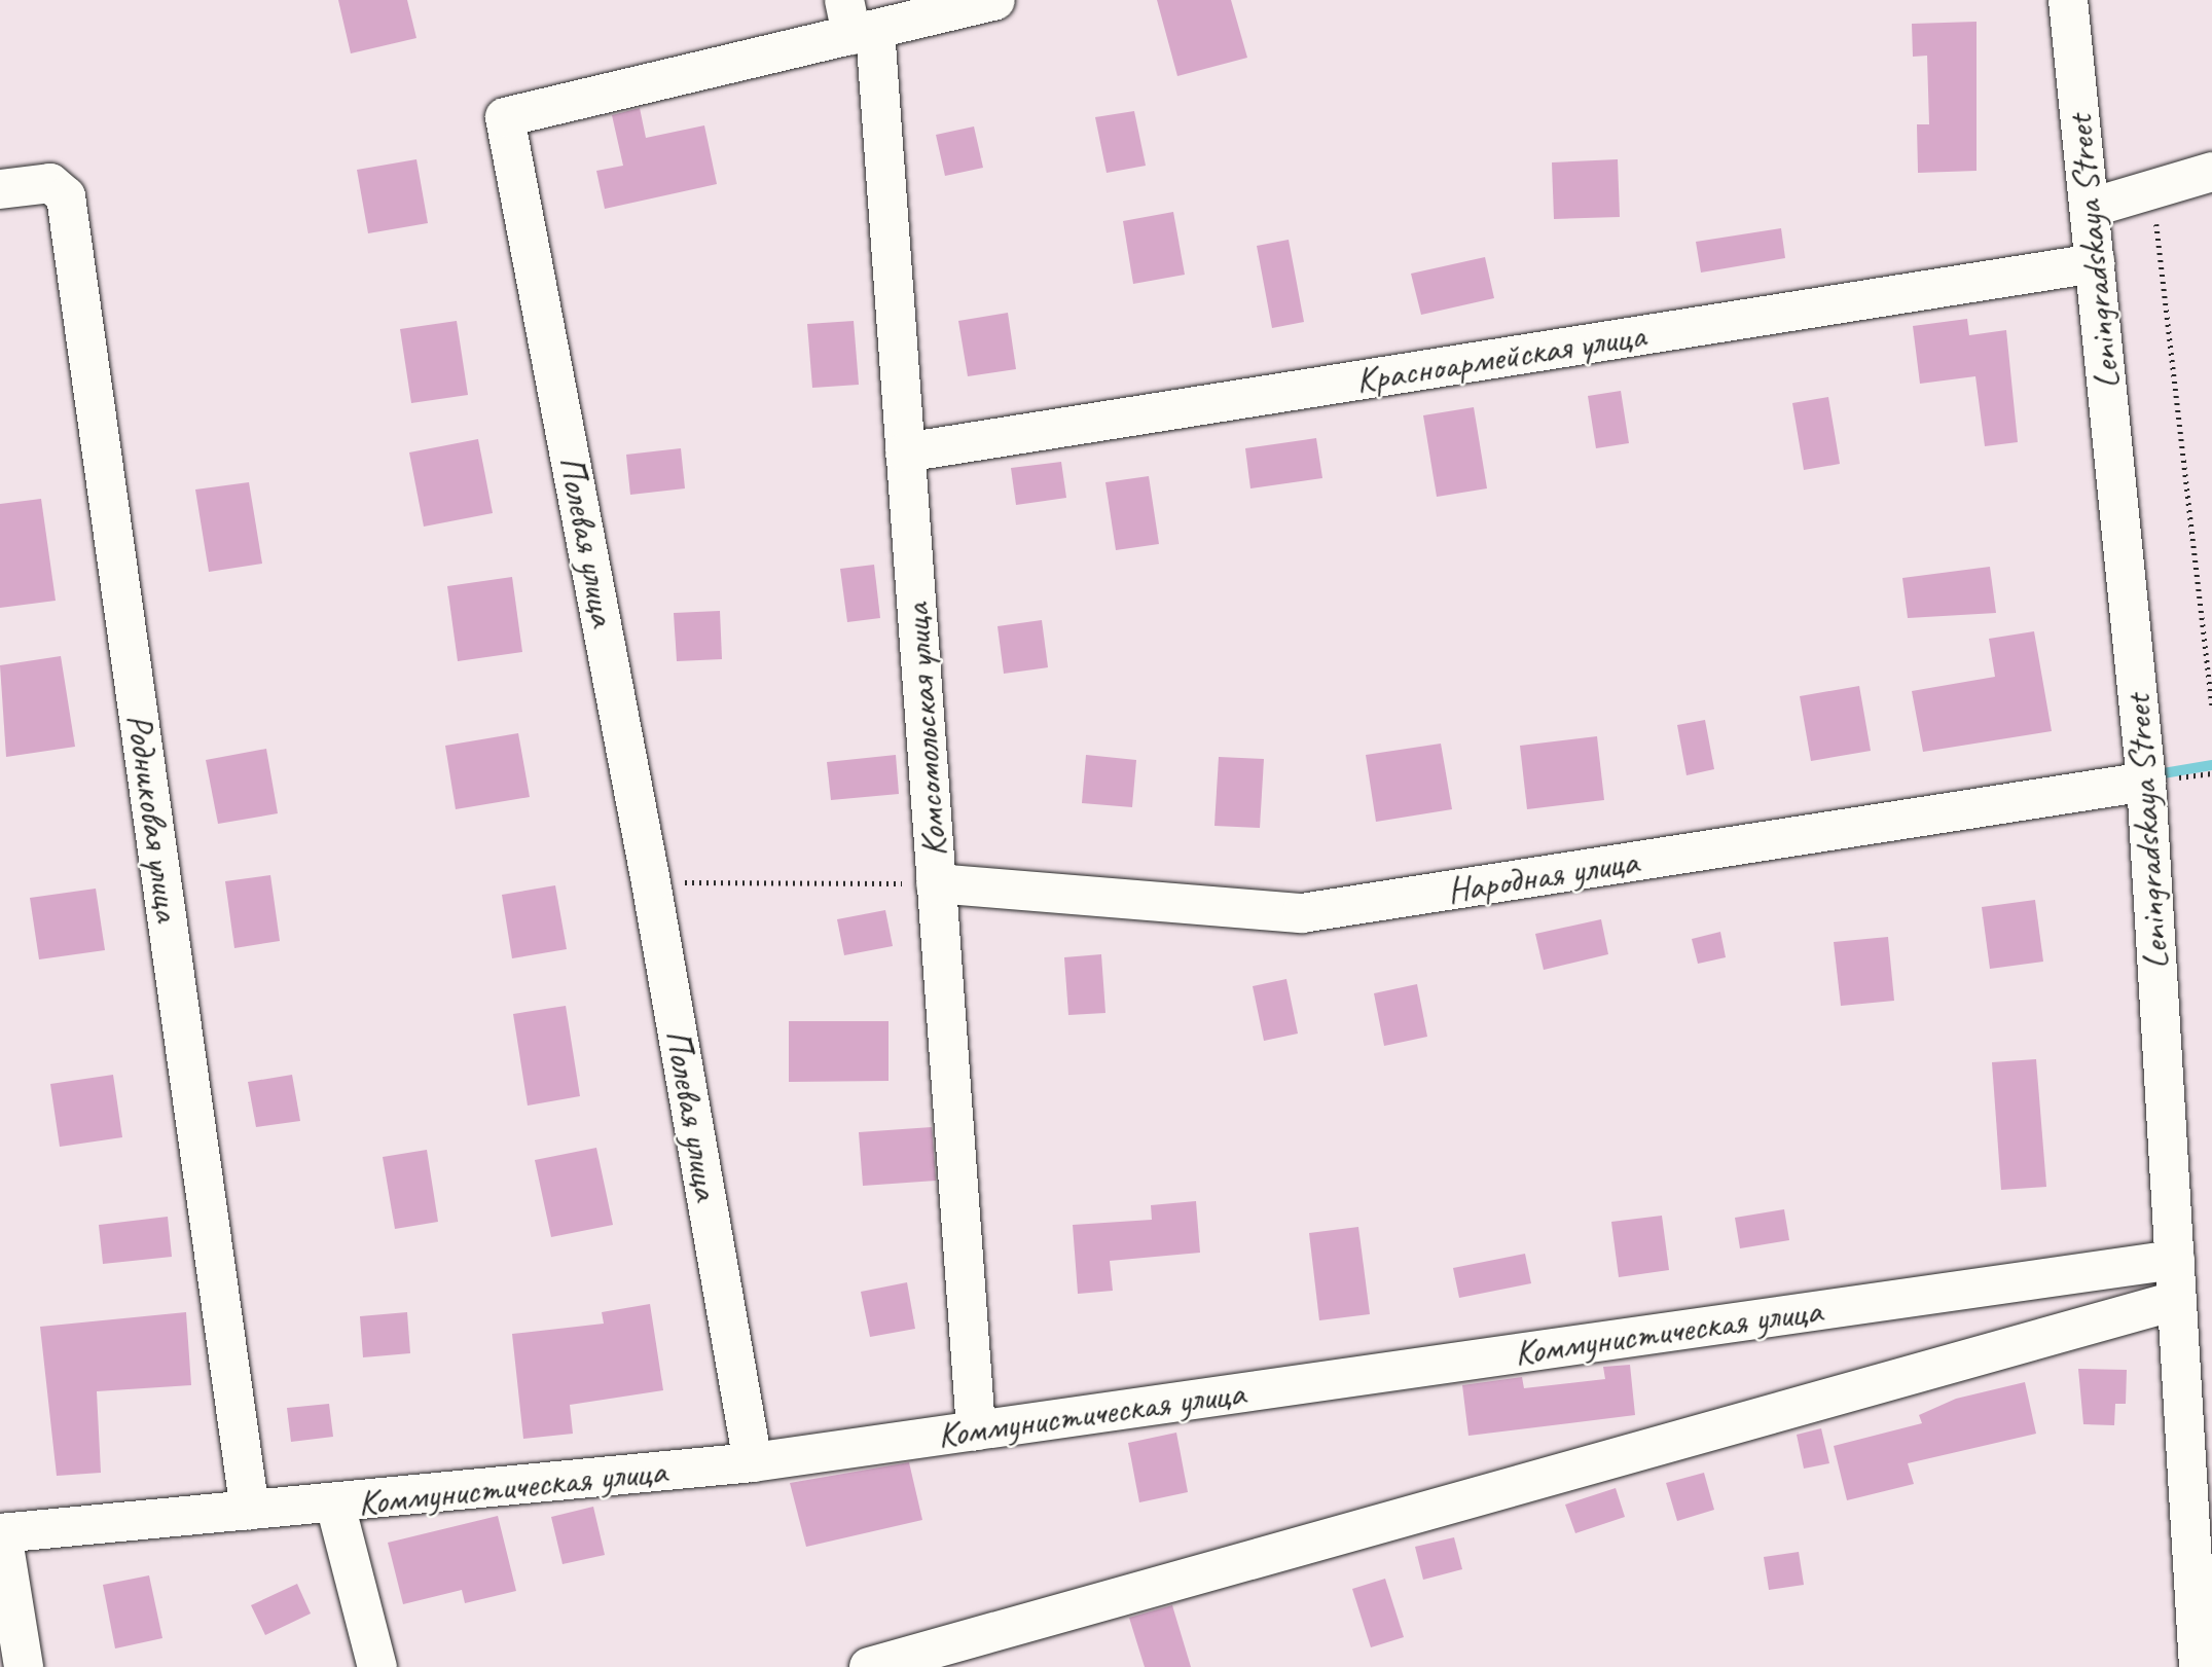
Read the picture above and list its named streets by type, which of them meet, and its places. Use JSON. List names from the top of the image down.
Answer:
{
  "streets": {
    "street": [
      "Leningradskaya Street",
      "Красноармейская улица",
      "Полевая улица",
      "Комсомольская улица",
      "Родниковая улица",
      "Народная улица",
      "Коммунистическая улица"
    ]
  },
  "crossings": [
    ["Leningradskaya Street", "Красноармейская улица"],
    ["Leningradskaya Street", "Народная улица"],
    ["Leningradskaya Street", "Коммунистическая улица"],
    ["Красноармейская улица", "Комсомольская улица"],
    ["Полевая улица", "Комсомольская улица"],
    ["Полевая улица", "Коммунистическая улица"],
    ["Комсомольская улица", "Народная улица"],
    ["Комсомольская улица", "Коммунистическая улица"],
    ["Родниковая улица", "Коммунистическая улица"]
  ]
}
